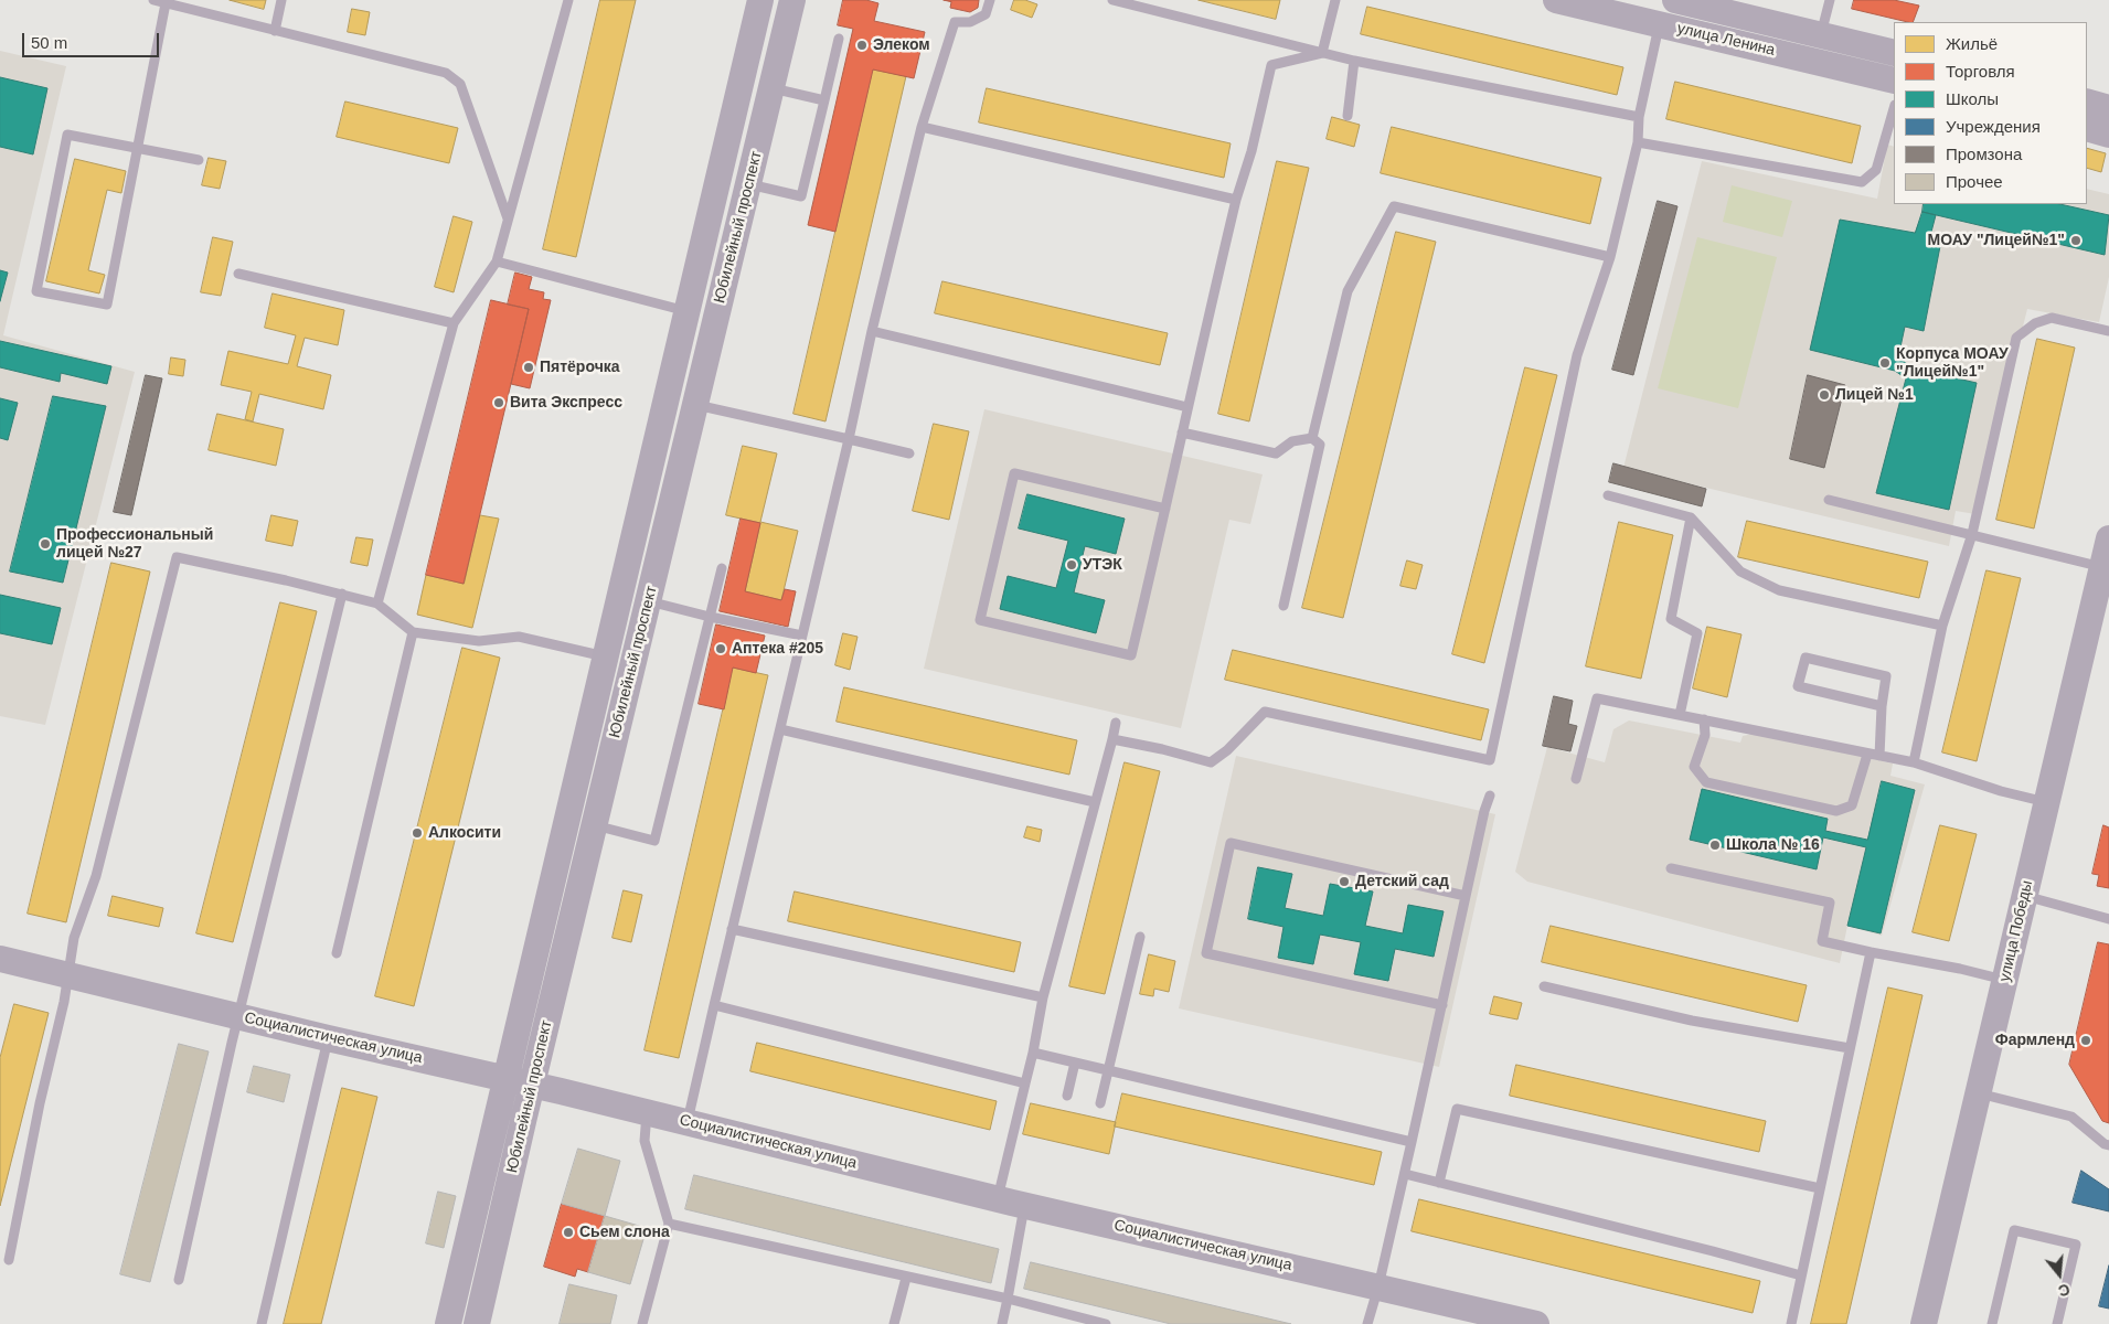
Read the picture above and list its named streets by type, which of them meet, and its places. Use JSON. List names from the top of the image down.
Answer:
{
  "streets": {
    "main road": [
      "улица Ленина",
      "Юбилейный проспект",
      "улица Победы",
      "Социалистическая улица"
    ]
  },
  "crossings": [
    ["Юбилейный проспект", "Социалистическая улица"]
  ],
  "places": [
    "Элеком",
    "МОАУ \"Лицей№1\"",
    "Корпуса МОАУ \"Лицей№1\"",
    "Пятёрочка",
    "Лицей №1",
    "Вита Экспресс",
    "Профессиональный лицей №27",
    "УТЭК",
    "Аптека #205",
    "Алкосити",
    "Школа № 16",
    "Детский сад",
    "Фармленд",
    "Сьем слона"
  ],
  "legend": [
    "Жильё",
    "Торговля",
    "Школы",
    "Учреждения",
    "Промзона",
    "Прочее"
  ],
  "scale_bar": "50 m",
  "north": "bottom"
}
